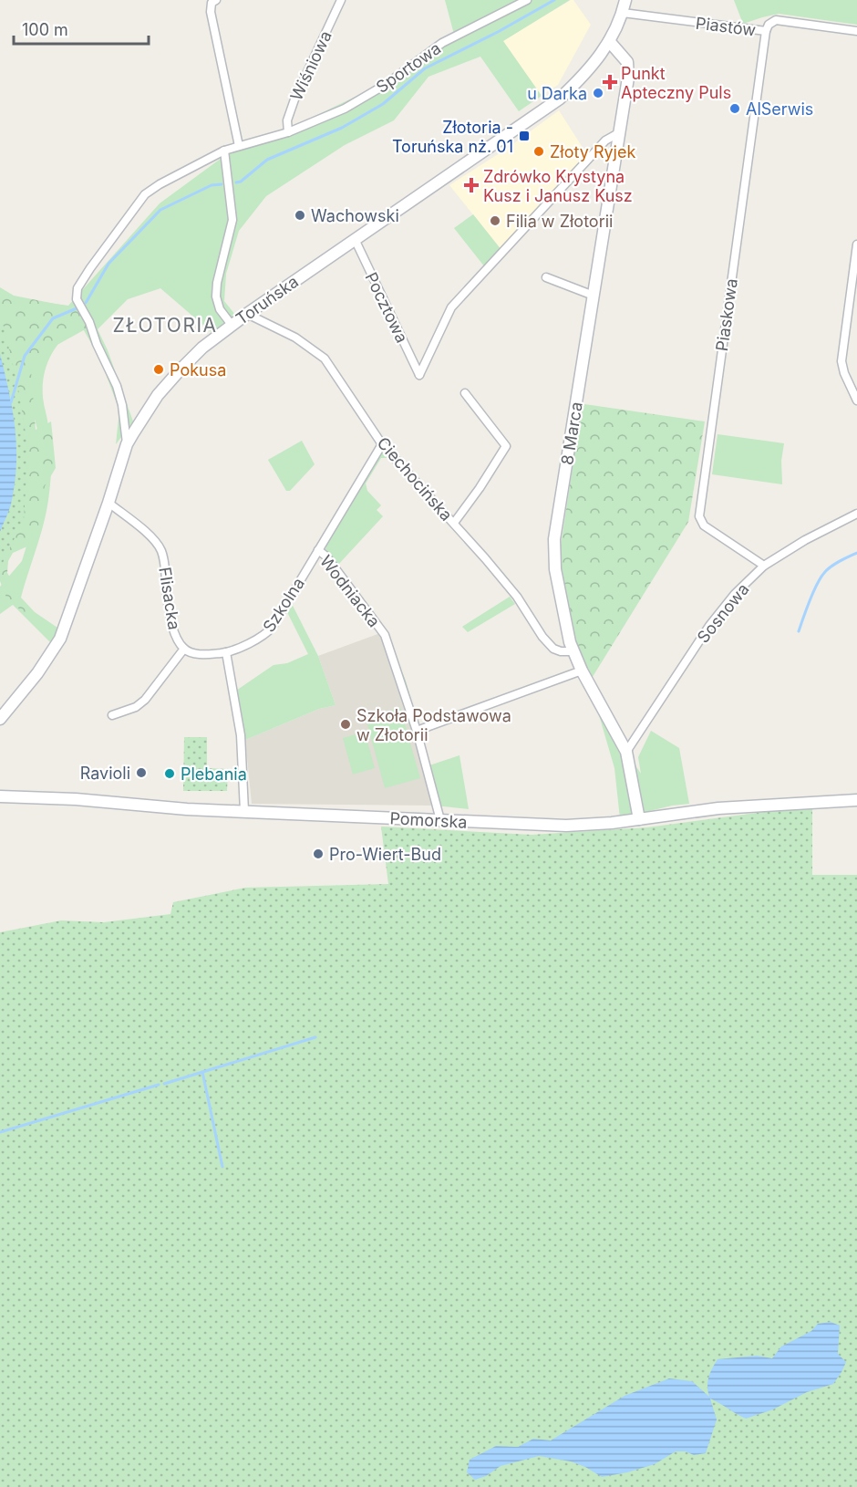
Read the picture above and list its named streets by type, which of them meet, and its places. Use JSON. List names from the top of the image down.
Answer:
{
  "streets": {
    "main road": ["Toruńska", "8 Marca", "Pomorska"],
    "street": [
      "Piastów",
      "Wiśniowa",
      "Sportowa",
      "Pocztowa",
      "Piaskowa",
      "Ciechocińska",
      "Wodniacka",
      "Flisacka",
      "Szkolna",
      "Sosnowa"
    ]
  },
  "crossings": [
    ["Piastów", "Toruńska"],
    ["Piastów", "Piaskowa"],
    ["Wiśniowa", "Sportowa"],
    ["Sportowa", "Toruńska"],
    ["Toruńska", "Pocztowa"],
    ["Toruńska", "8 Marca"],
    ["Toruńska", "Ciechocińska"],
    ["Toruńska", "Flisacka"],
    ["Pocztowa", "8 Marca"],
    ["Piaskowa", "Sosnowa"],
    ["8 Marca", "Ciechocińska"],
    ["8 Marca", "Sosnowa"],
    ["8 Marca", "Pomorska"],
    ["Ciechocińska", "Szkolna"],
    ["Wodniacka", "Szkolna"],
    ["Wodniacka", "Pomorska"],
    ["Flisacka", "Szkolna"]
  ],
  "districts": ["ZŁOTORIA"],
  "places": {
    "health": ["Punkt Apteczny Puls", "Zdrówko Krystyna Kusz i Janusz Kusz"],
    "other": [
      "u Darka",
      "AlSerwis",
      "Złoty Ryjek",
      "Wachowski",
      "Filia w Złotorii",
      "Pokusa",
      "Szkoła Podstawowa w Złotorii",
      "Ravioli",
      "Plebania",
      "Pro-Wiert-Bud"
    ],
    "transit": ["Złotoria - Toruńska nż. 01"]
  },
  "scale_bar": "100 m"
}
